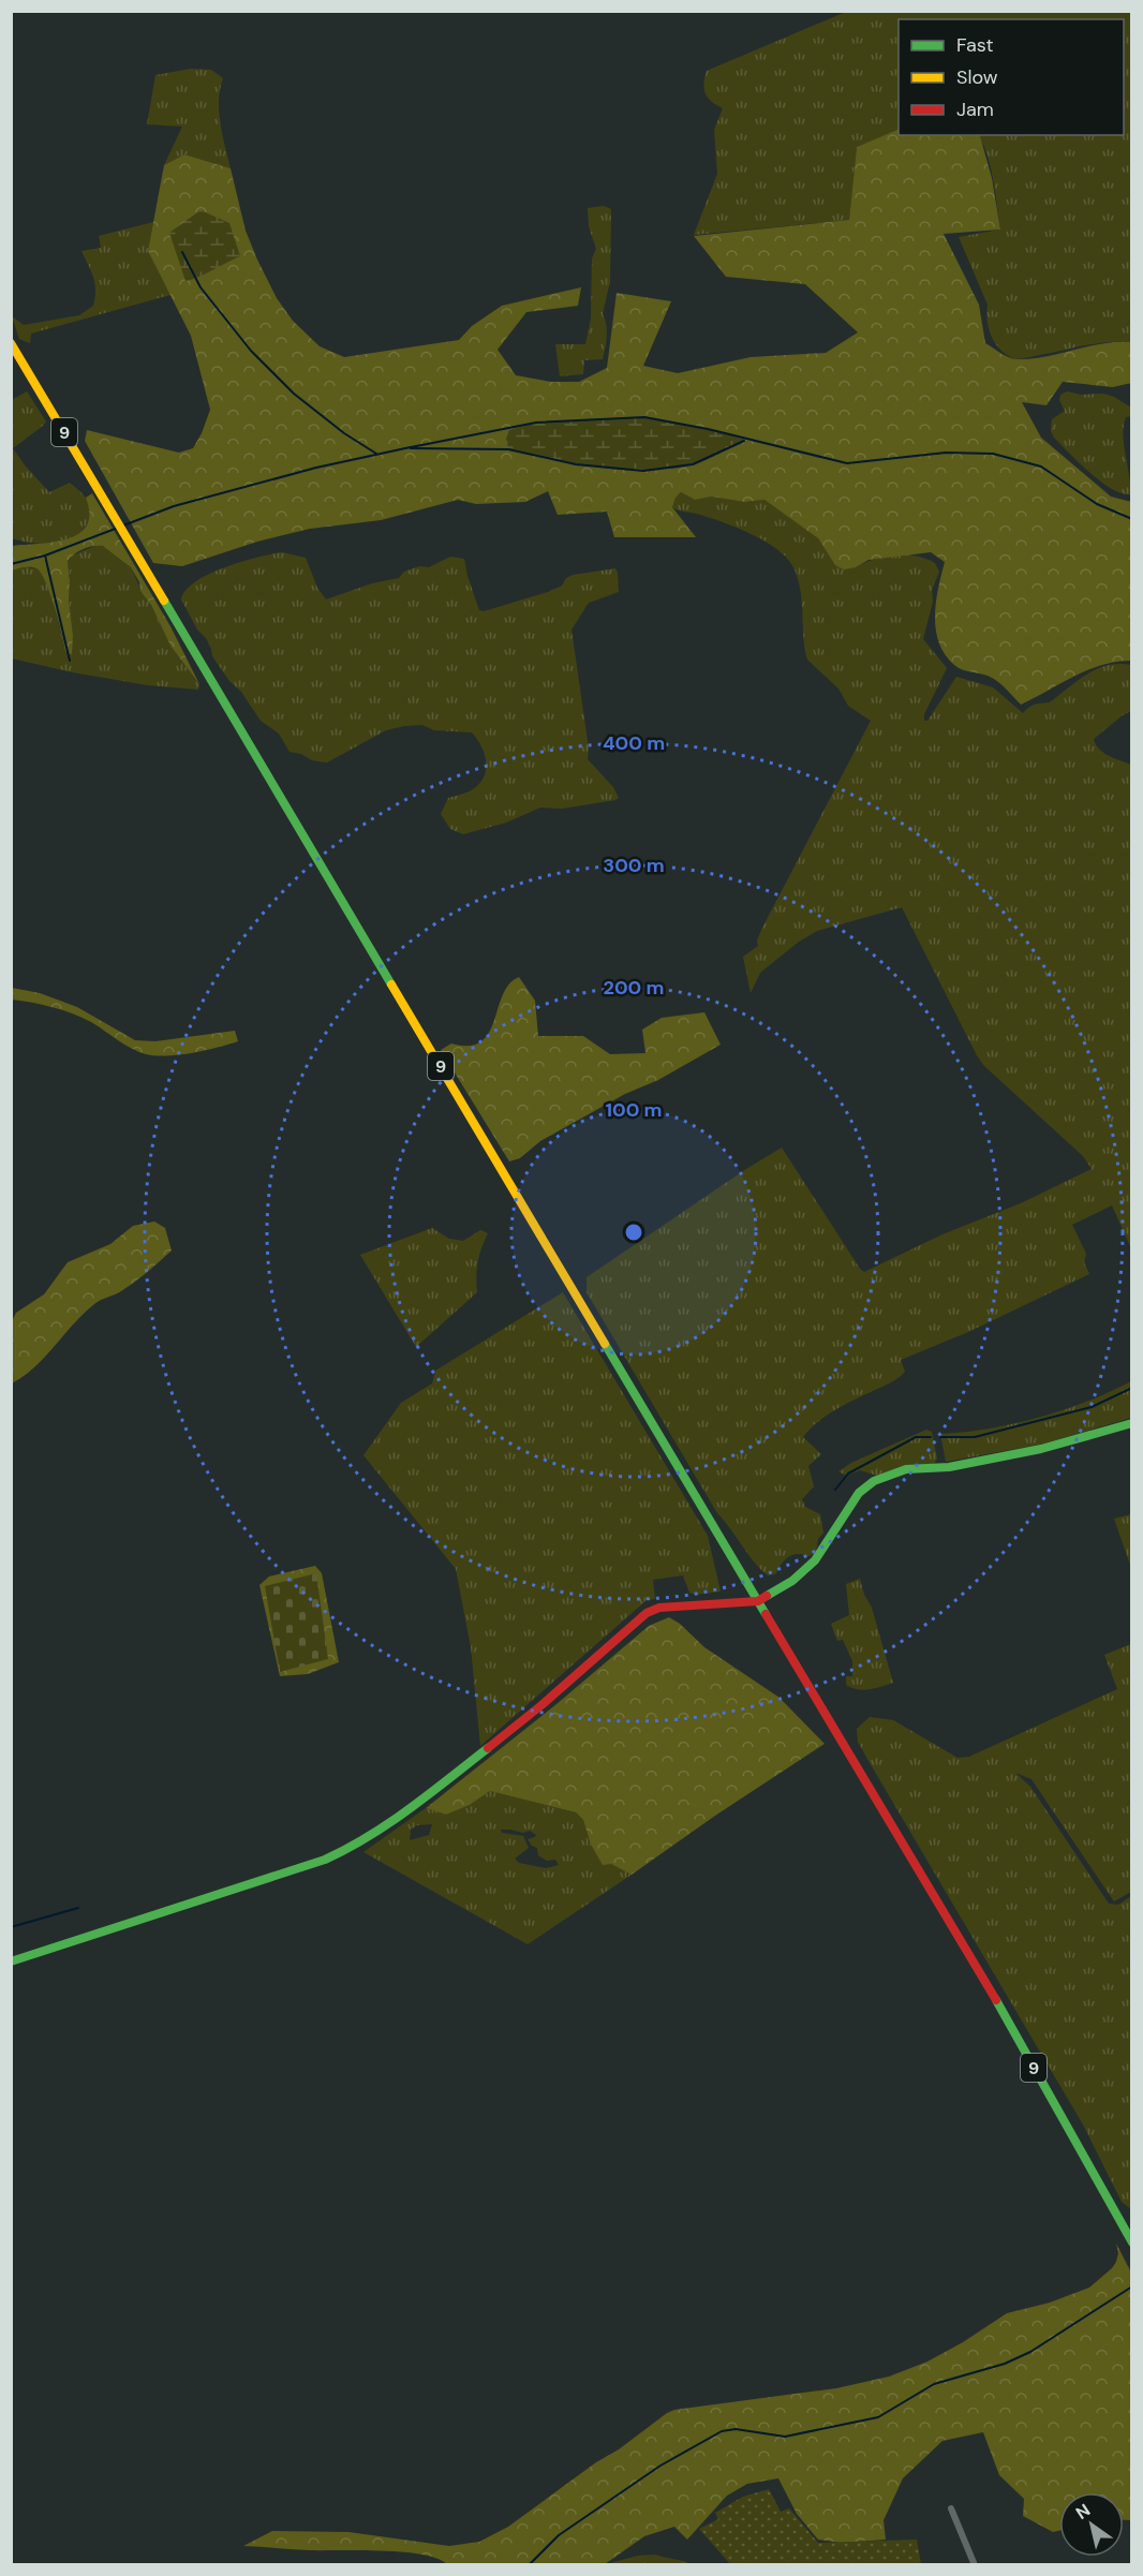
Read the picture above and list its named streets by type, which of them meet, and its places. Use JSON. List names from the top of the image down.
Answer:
{
  "streets": {
    "main road": ["9"]
  },
  "legend": ["Fast", "Slow", "Jam"],
  "north": "top left",
  "rings": [
    "400 m",
    "300 m",
    "200 m",
    "100 m"
  ]
}
